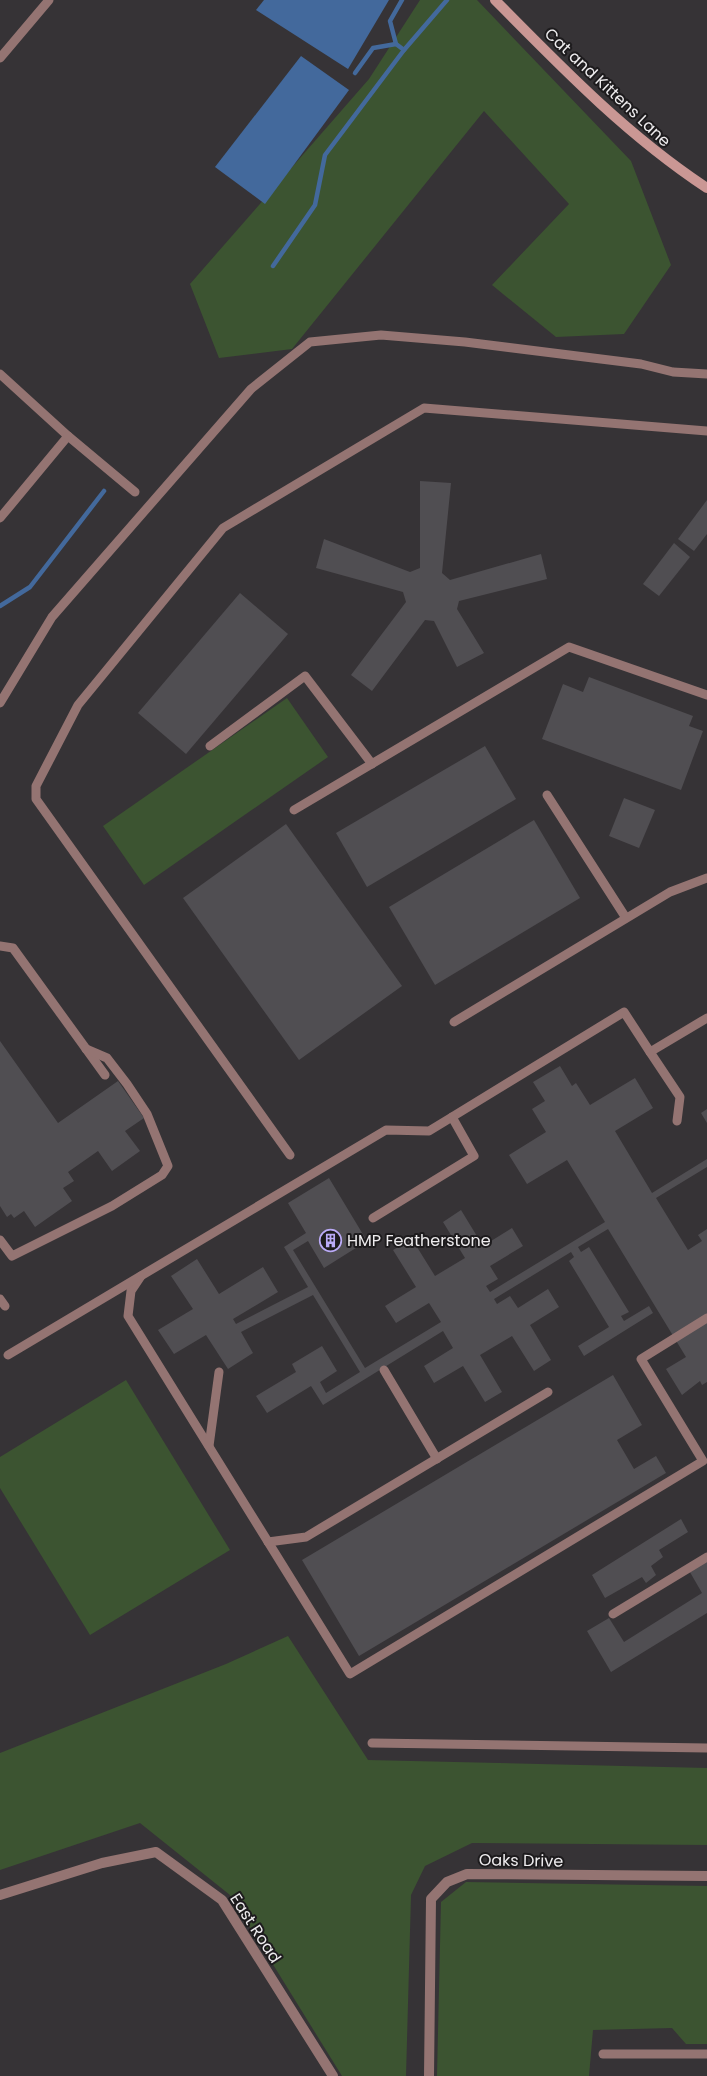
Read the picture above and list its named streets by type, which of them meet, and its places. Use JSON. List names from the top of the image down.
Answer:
{
  "streets": {
    "street": ["Cat and Kittens Lane", "Oaks Drive", "East Road"]
  },
  "places": {
    "building": ["HMP Featherstone"]
  }
}
